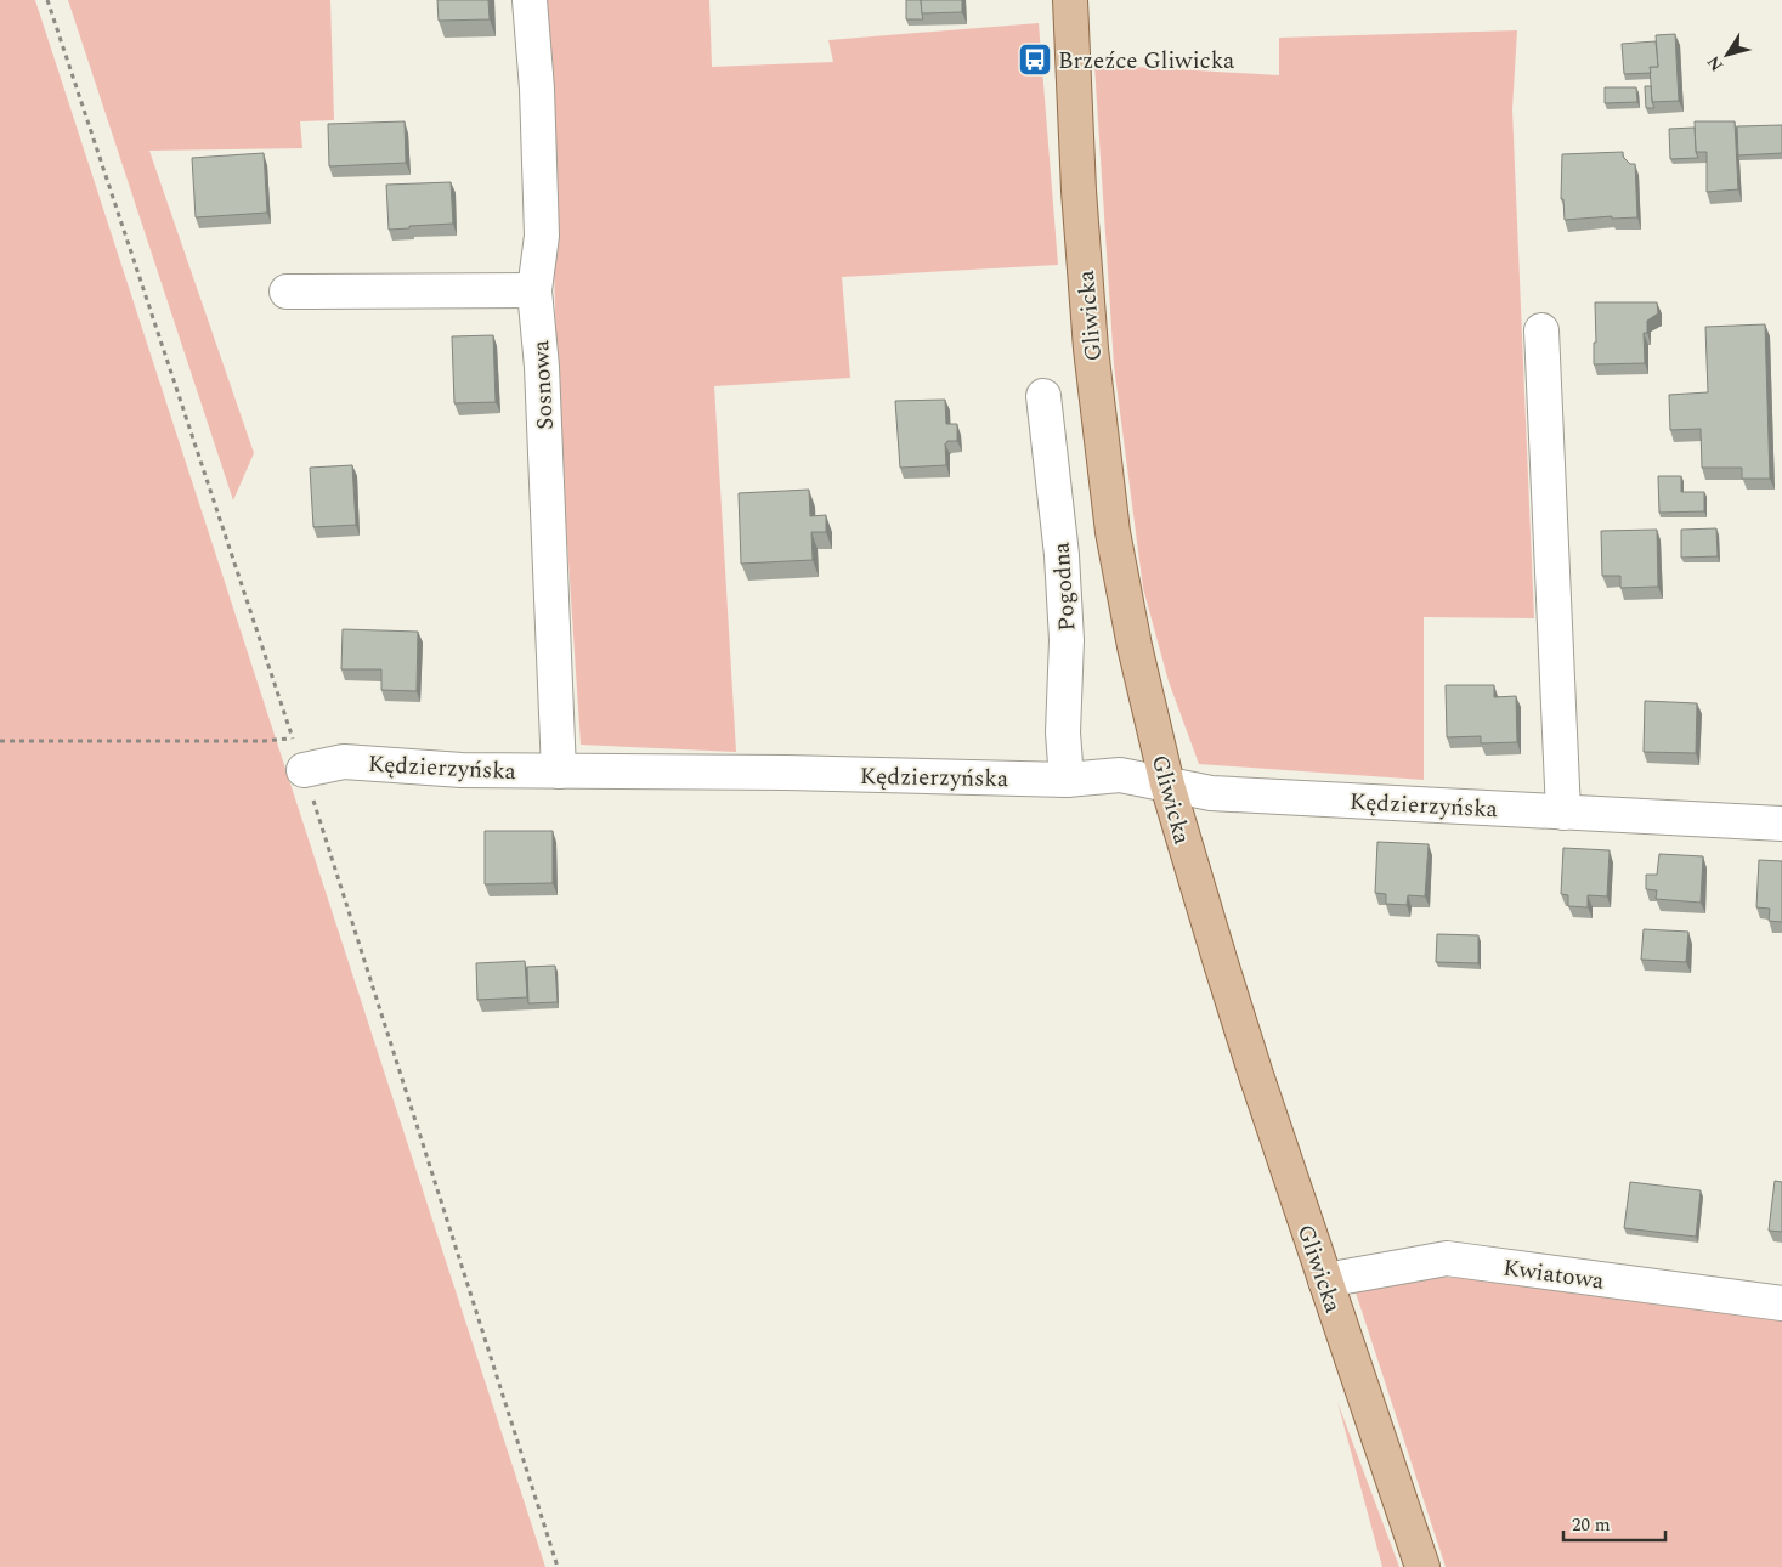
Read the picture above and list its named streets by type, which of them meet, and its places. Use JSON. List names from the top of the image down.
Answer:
{
  "streets": {
    "main road": ["Gliwicka"],
    "street": [
      "Sosnowa",
      "Pogodna",
      "Kędzierzyńska",
      "Kwiatowa"
    ]
  },
  "crossings": [
    ["Gliwicka", "Kędzierzyńska"],
    ["Gliwicka", "Kwiatowa"],
    ["Sosnowa", "Kędzierzyńska"],
    ["Pogodna", "Kędzierzyńska"]
  ],
  "places": {
    "bus stop": ["Brzeźce Gliwicka"]
  },
  "scale_bar": "20 m",
  "north": "bottom left"
}
